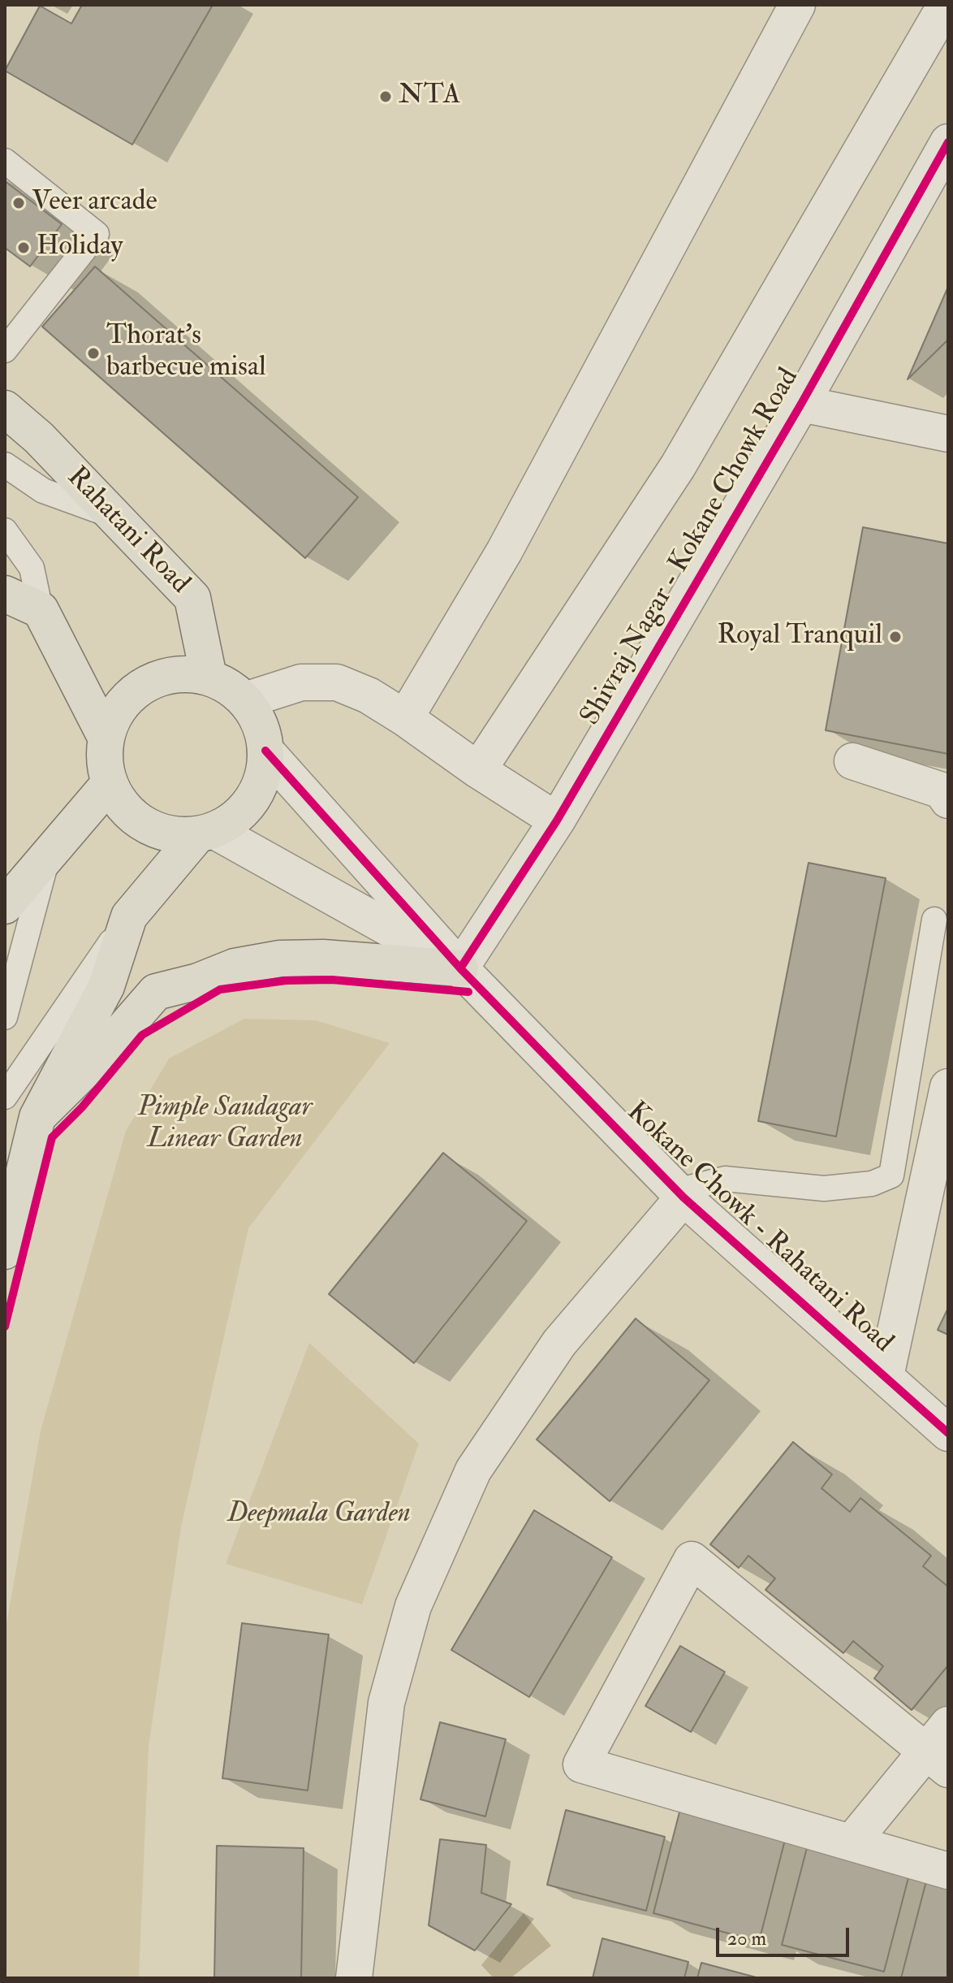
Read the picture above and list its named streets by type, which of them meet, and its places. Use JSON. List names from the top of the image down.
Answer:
{
  "streets": {
    "main road": ["Rahatani Road"],
    "street": ["Shivraj Nagar - Kokane Chowk Road", "Kokane Chowk - Rahatani Road"]
  },
  "crossings": [
    ["Shivraj Nagar - Kokane Chowk Road", "Kokane Chowk - Rahatani Road"]
  ],
  "parks": ["Pimple Saudagar Linear Garden", "Deepmala Garden"],
  "places": [
    "NTA",
    "Veer arcade",
    "Holiday",
    "Thorat’s barbecue misal",
    "Royal Tranquil"
  ],
  "scale_bar": "20 m"
}
